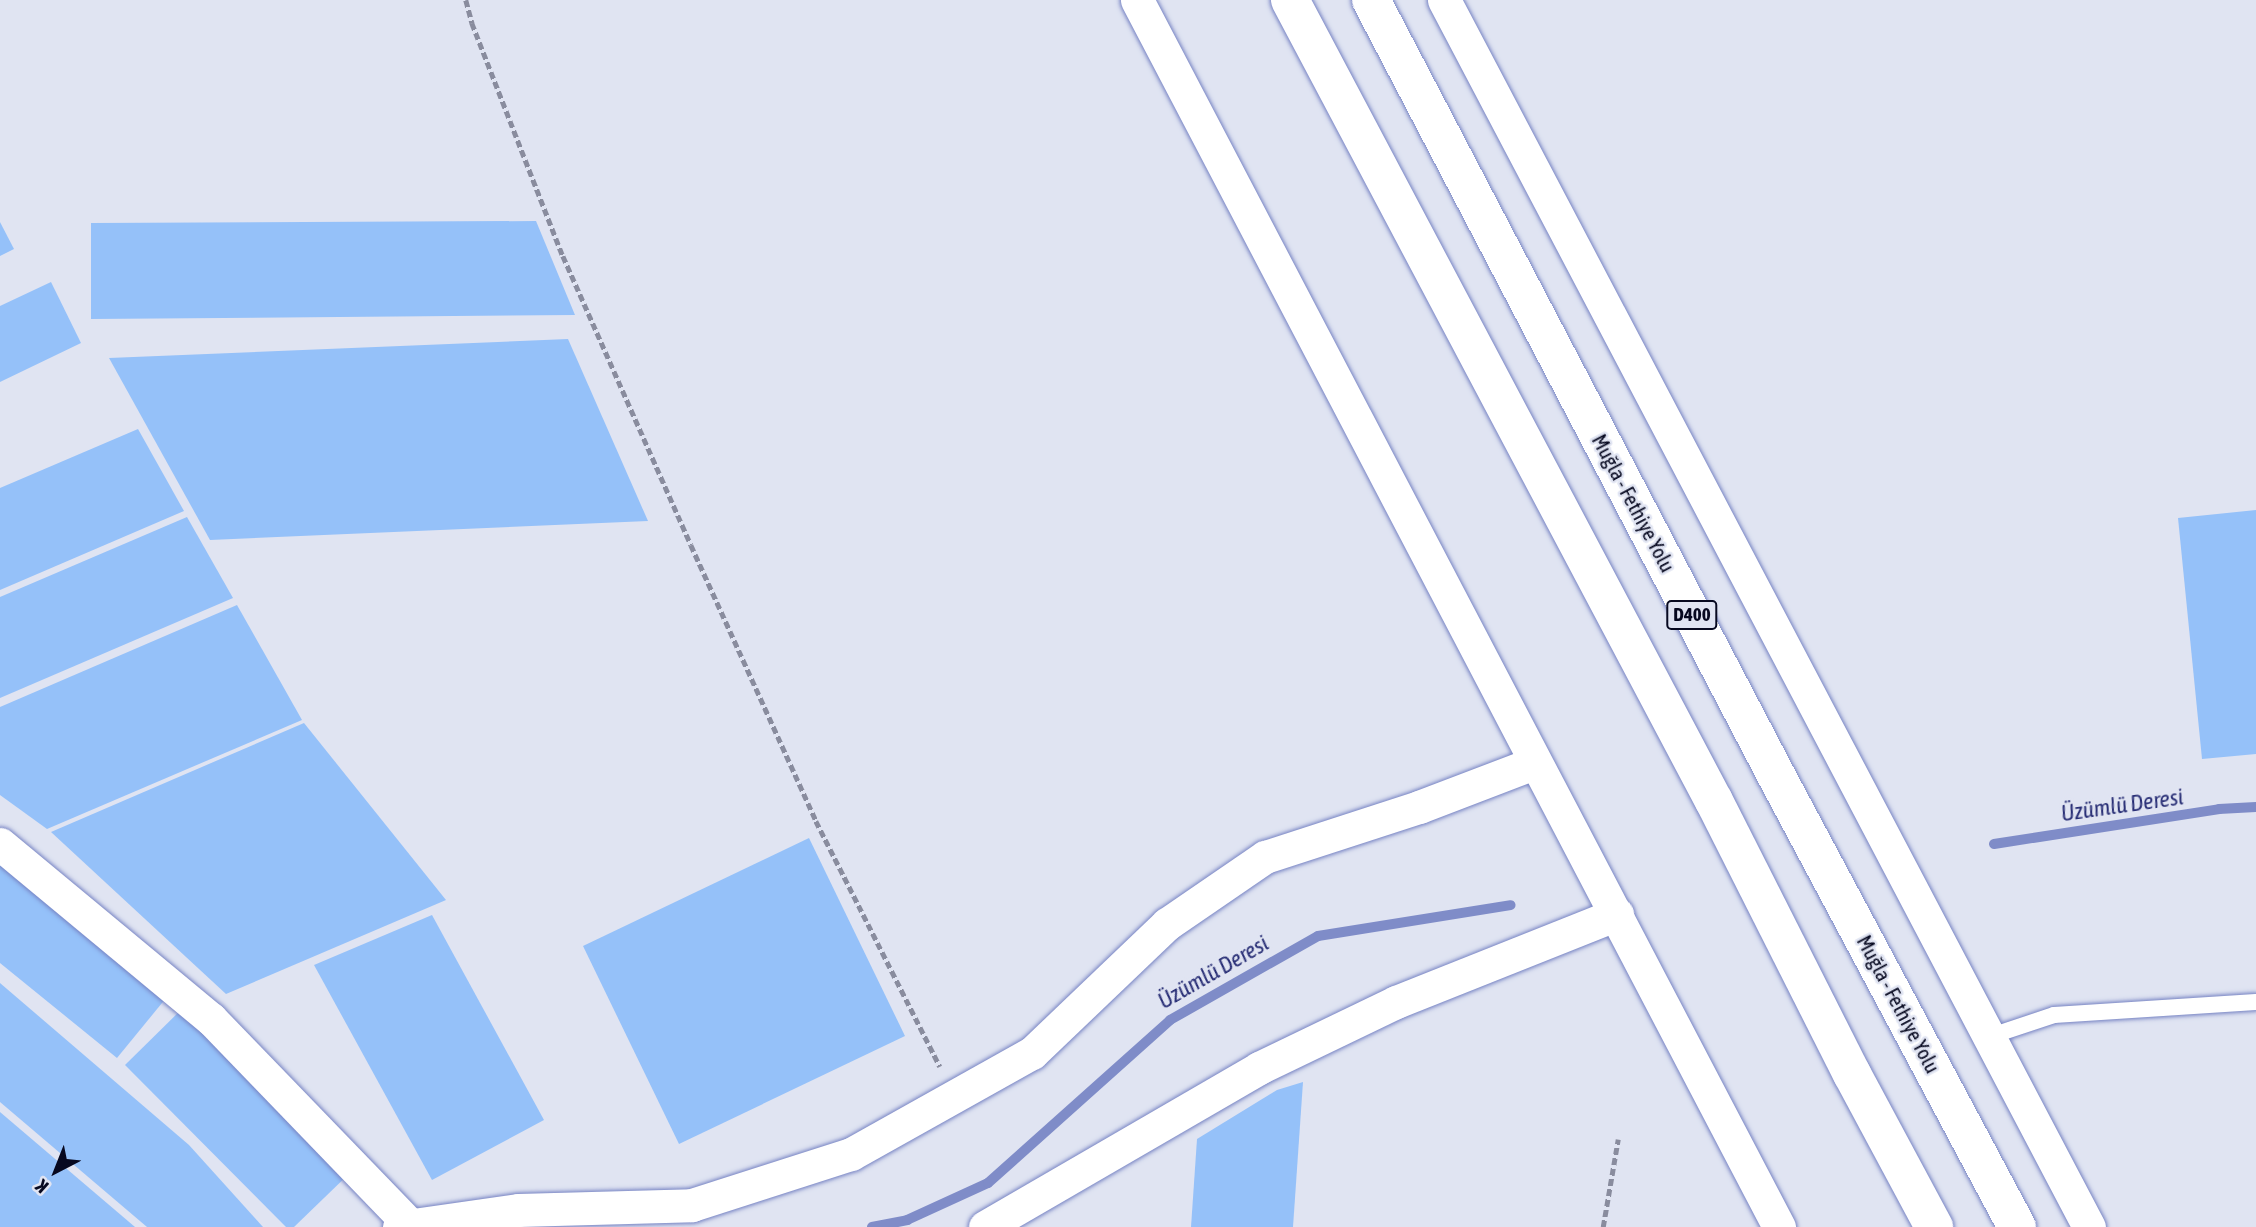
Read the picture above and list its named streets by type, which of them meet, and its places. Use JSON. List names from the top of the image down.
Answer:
{
  "streets": {
    "highway": ["Muğla - Fethiye Yolu", "D400"]
  },
  "water": ["Üzümlü Deresi"],
  "north": "bottom left"
}
